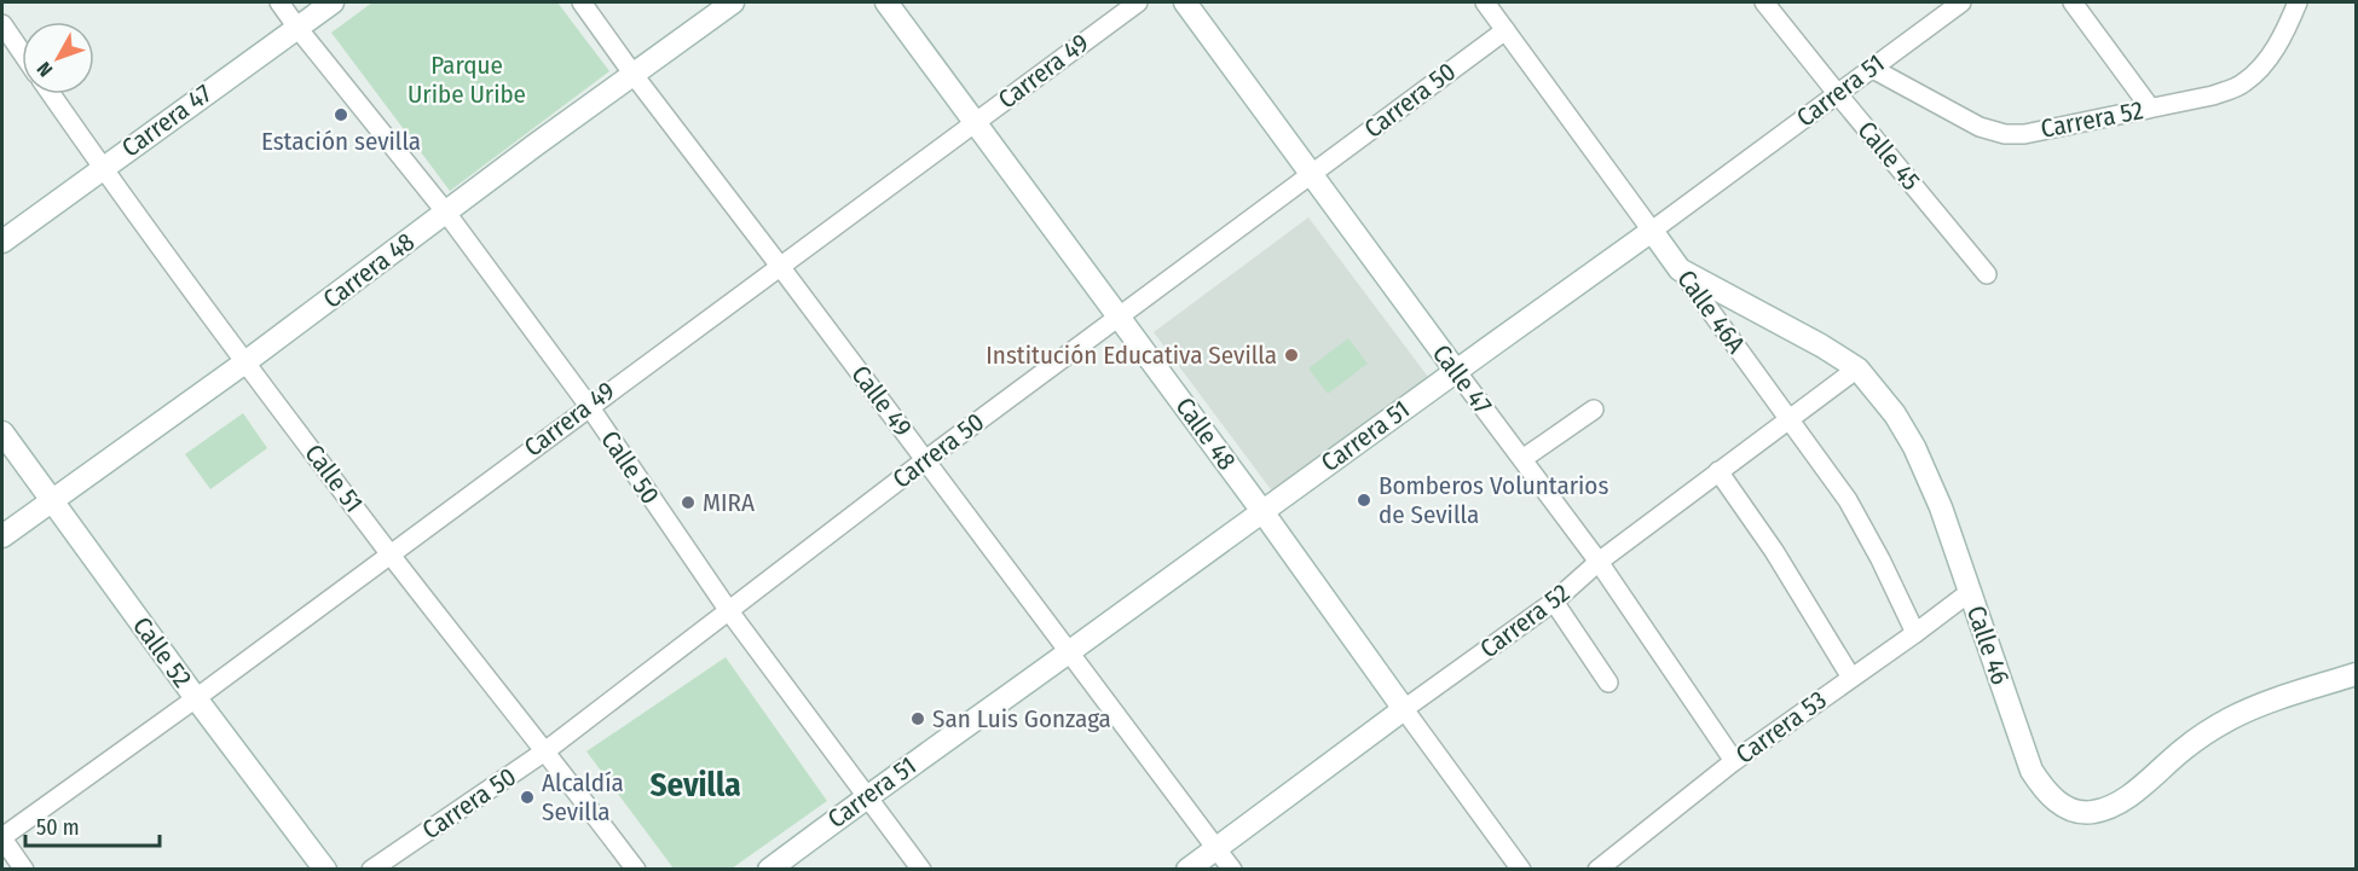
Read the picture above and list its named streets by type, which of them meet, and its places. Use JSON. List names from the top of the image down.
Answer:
{
  "streets": {
    "main road": [
      "Carrera 51",
      "Carrera 52",
      "Carrera 47",
      "Carrera 48",
      "Calle 46A",
      "Calle 47",
      "Calle 48",
      "Calle 46",
      "Calle 52"
    ],
    "street": [
      "Carrera 49",
      "Carrera 50",
      "Calle 45",
      "Calle 49",
      "Calle 50",
      "Calle 51",
      "Carrera 53"
    ]
  },
  "crossings": [
    ["Carrera 49", "Calle 49"],
    ["Carrera 49", "Calle 48"],
    ["Carrera 49", "Calle 50"],
    ["Carrera 49", "Calle 51"],
    ["Carrera 49", "Calle 52"],
    ["Carrera 51", "Carrera 52"],
    ["Carrera 51", "Calle 45"],
    ["Carrera 51", "Calle 46A"],
    ["Carrera 51", "Calle 47"],
    ["Carrera 51", "Calle 49"],
    ["Carrera 51", "Calle 48"],
    ["Carrera 51", "Calle 50"],
    ["Carrera 50", "Calle 46A"],
    ["Carrera 50", "Calle 47"],
    ["Carrera 50", "Calle 49"],
    ["Carrera 50", "Calle 48"],
    ["Carrera 50", "Calle 50"],
    ["Carrera 50", "Calle 51"],
    ["Carrera 52", "Calle 46A"],
    ["Carrera 52", "Calle 47"],
    ["Carrera 52", "Calle 49"],
    ["Carrera 52", "Calle 48"],
    ["Carrera 52", "Calle 46"],
    ["Carrera 47", "Calle 50"],
    ["Carrera 47", "Calle 51"],
    ["Carrera 48", "Calle 49"],
    ["Carrera 48", "Calle 50"],
    ["Carrera 48", "Calle 51"],
    ["Carrera 48", "Calle 52"],
    ["Calle 46A", "Calle 46"],
    ["Calle 46A", "Carrera 53"],
    ["Calle 47", "Carrera 53"],
    ["Calle 46", "Carrera 53"]
  ],
  "districts": ["Sevilla"],
  "parks": ["Parque Uribe Uribe"],
  "places": [
    "Estación sevilla",
    "Institución Educativa Sevilla",
    "Bomberos Voluntarios de Sevilla",
    "MIRA",
    "San Luis Gonzaga",
    "Alcaldía Sevilla"
  ],
  "scale_bar": "50 m",
  "north": "bottom left"
}
